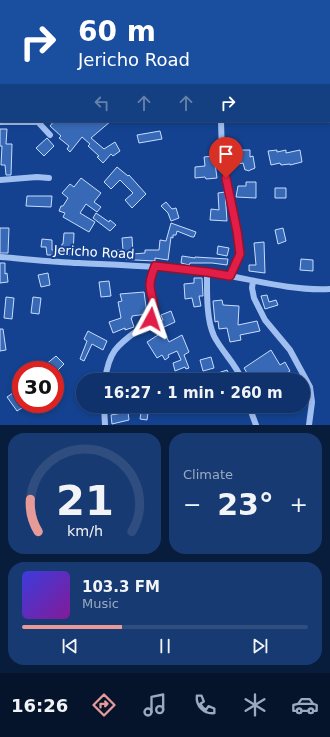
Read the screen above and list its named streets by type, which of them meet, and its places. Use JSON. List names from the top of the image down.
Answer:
{
  "streets": {
    "street": ["Jericho Road"]
  },
  "page": {
    "turn": ["60 m", "Jericho Road"],
    "limit": "30",
    "trip": "16:27 · 1 min · 260 m",
    "tile": "Climate",
    "heat": ["−", "23°", "+"],
    "song": ["103.3 FM", "Music"],
    "tabs": "16:26",
    "gauge": ["21", "km/h"]
  }
}
